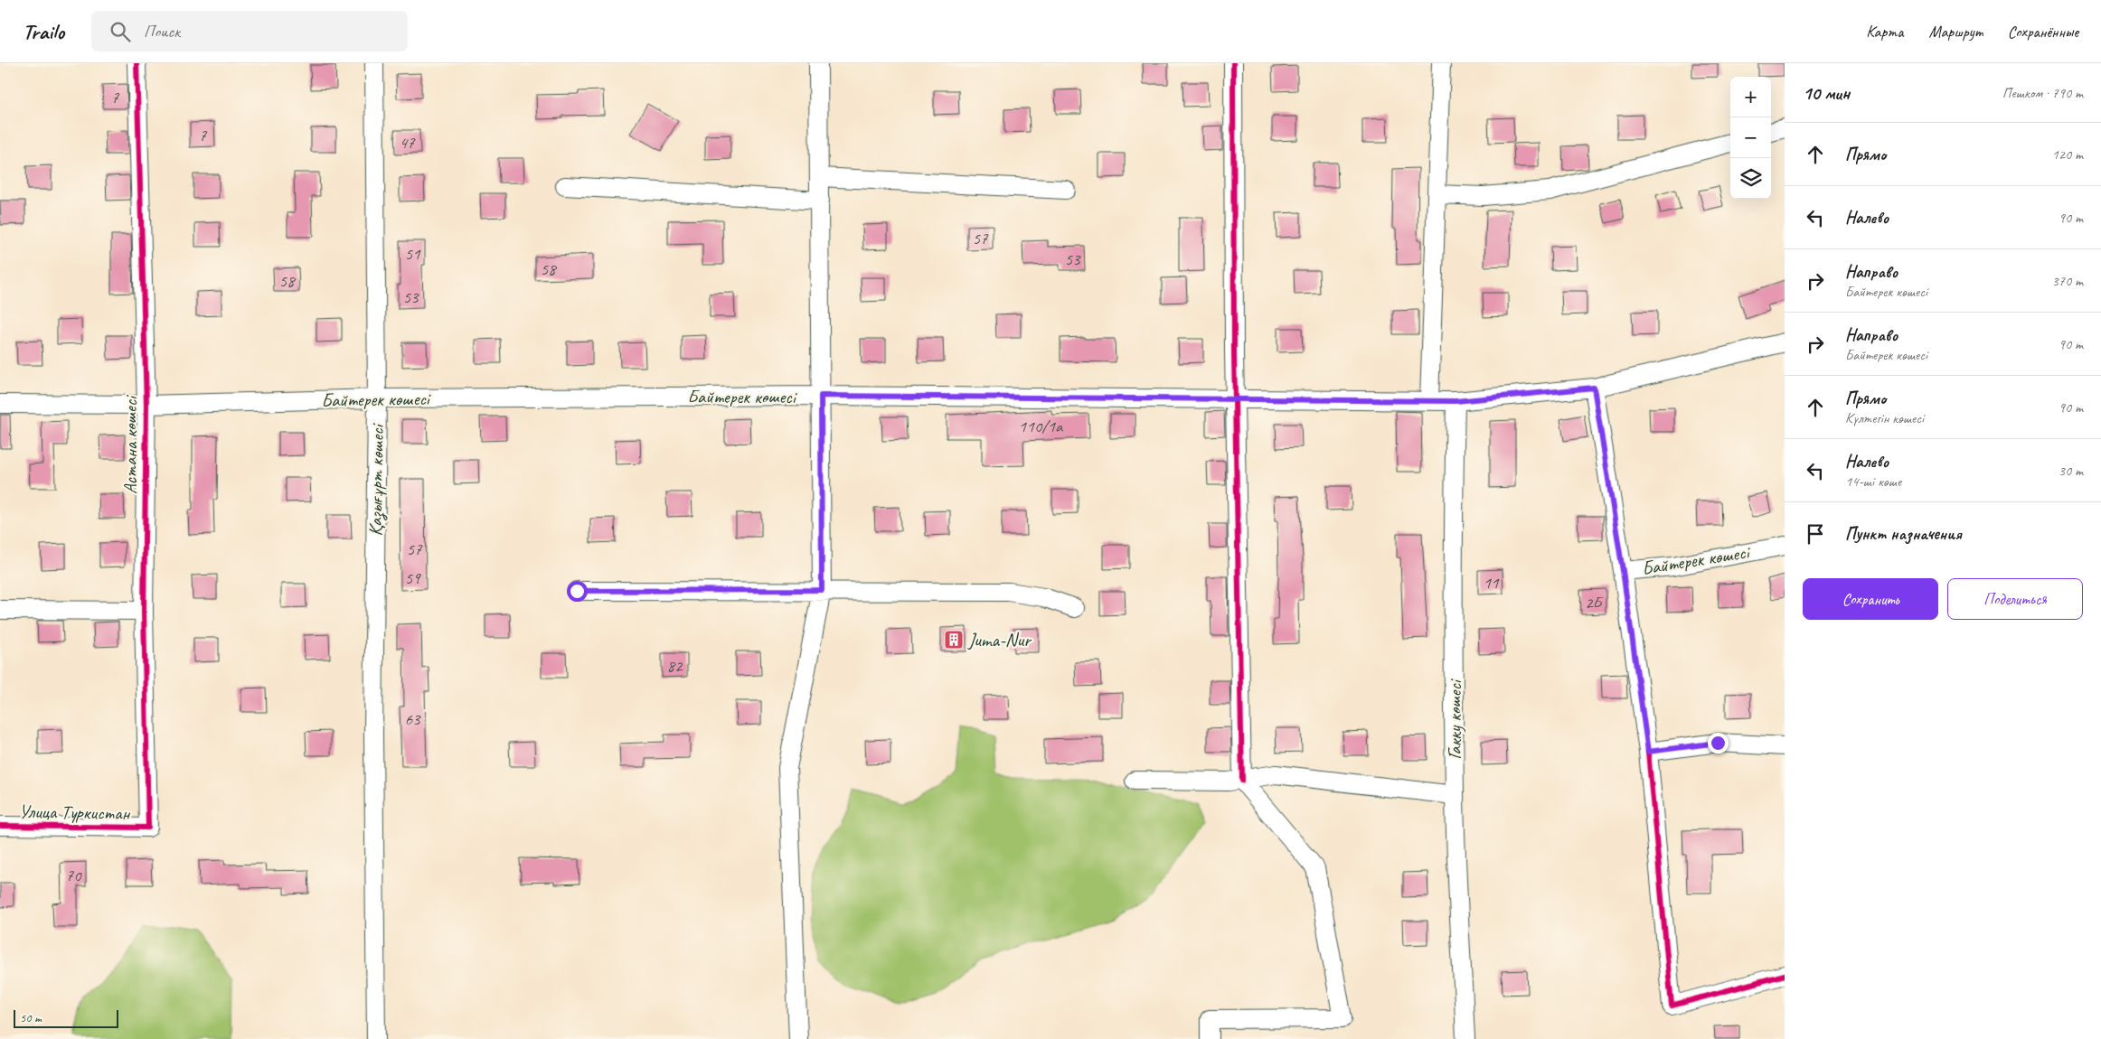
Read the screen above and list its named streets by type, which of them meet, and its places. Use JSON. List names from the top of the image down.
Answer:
{
  "streets": {
    "street": [
      "Байтерек көшесі",
      "Астана көшесі",
      "Қазығұрт көшесі",
      "Гакку көшесі",
      "Улица Туркистан"
    ]
  },
  "crossings": [
    ["Байтерек көшесі", "Астана көшесі"],
    ["Байтерек көшесі", "Қазығұрт көшесі"],
    ["Байтерек көшесі", "Гакку көшесі"],
    ["Астана көшесі", "Улица Туркистан"]
  ],
  "places": {
    "building": ["Juma-Nur"]
  },
  "house_numbers": [
    "7",
    "7",
    "47",
    "57",
    "51",
    "53",
    "58",
    "58",
    "53",
    "110/1а",
    "57",
    "59",
    "11",
    "2Б",
    "82",
    "63",
    "70"
  ],
  "scale_bar": "50 m",
  "page": {
    "header": "Trailo",
    "search": "Поиск",
    "nav": ["Карта", "Маршрут", "Сохранённые"],
    "heading": ["10 мин", "Пешком · 790 m"],
    "map_buttons": ["+", "−"],
    "list": [
      ["Прямо", "120 m"],
      ["Налево", "90 m"],
      ["Направо", "Байтерек көшесі", "370 m"],
      ["Направо", "Байтерек көшесі", "90 m"],
      ["Прямо", "Күлтегін көшесі", "90 m"],
      ["Налево", "14-ші көше", "30 m"],
      "Пункт назначения"
    ],
    "buttons": ["Сохранить", "Поделиться"],
    "scale": "50 m"
  }
}
